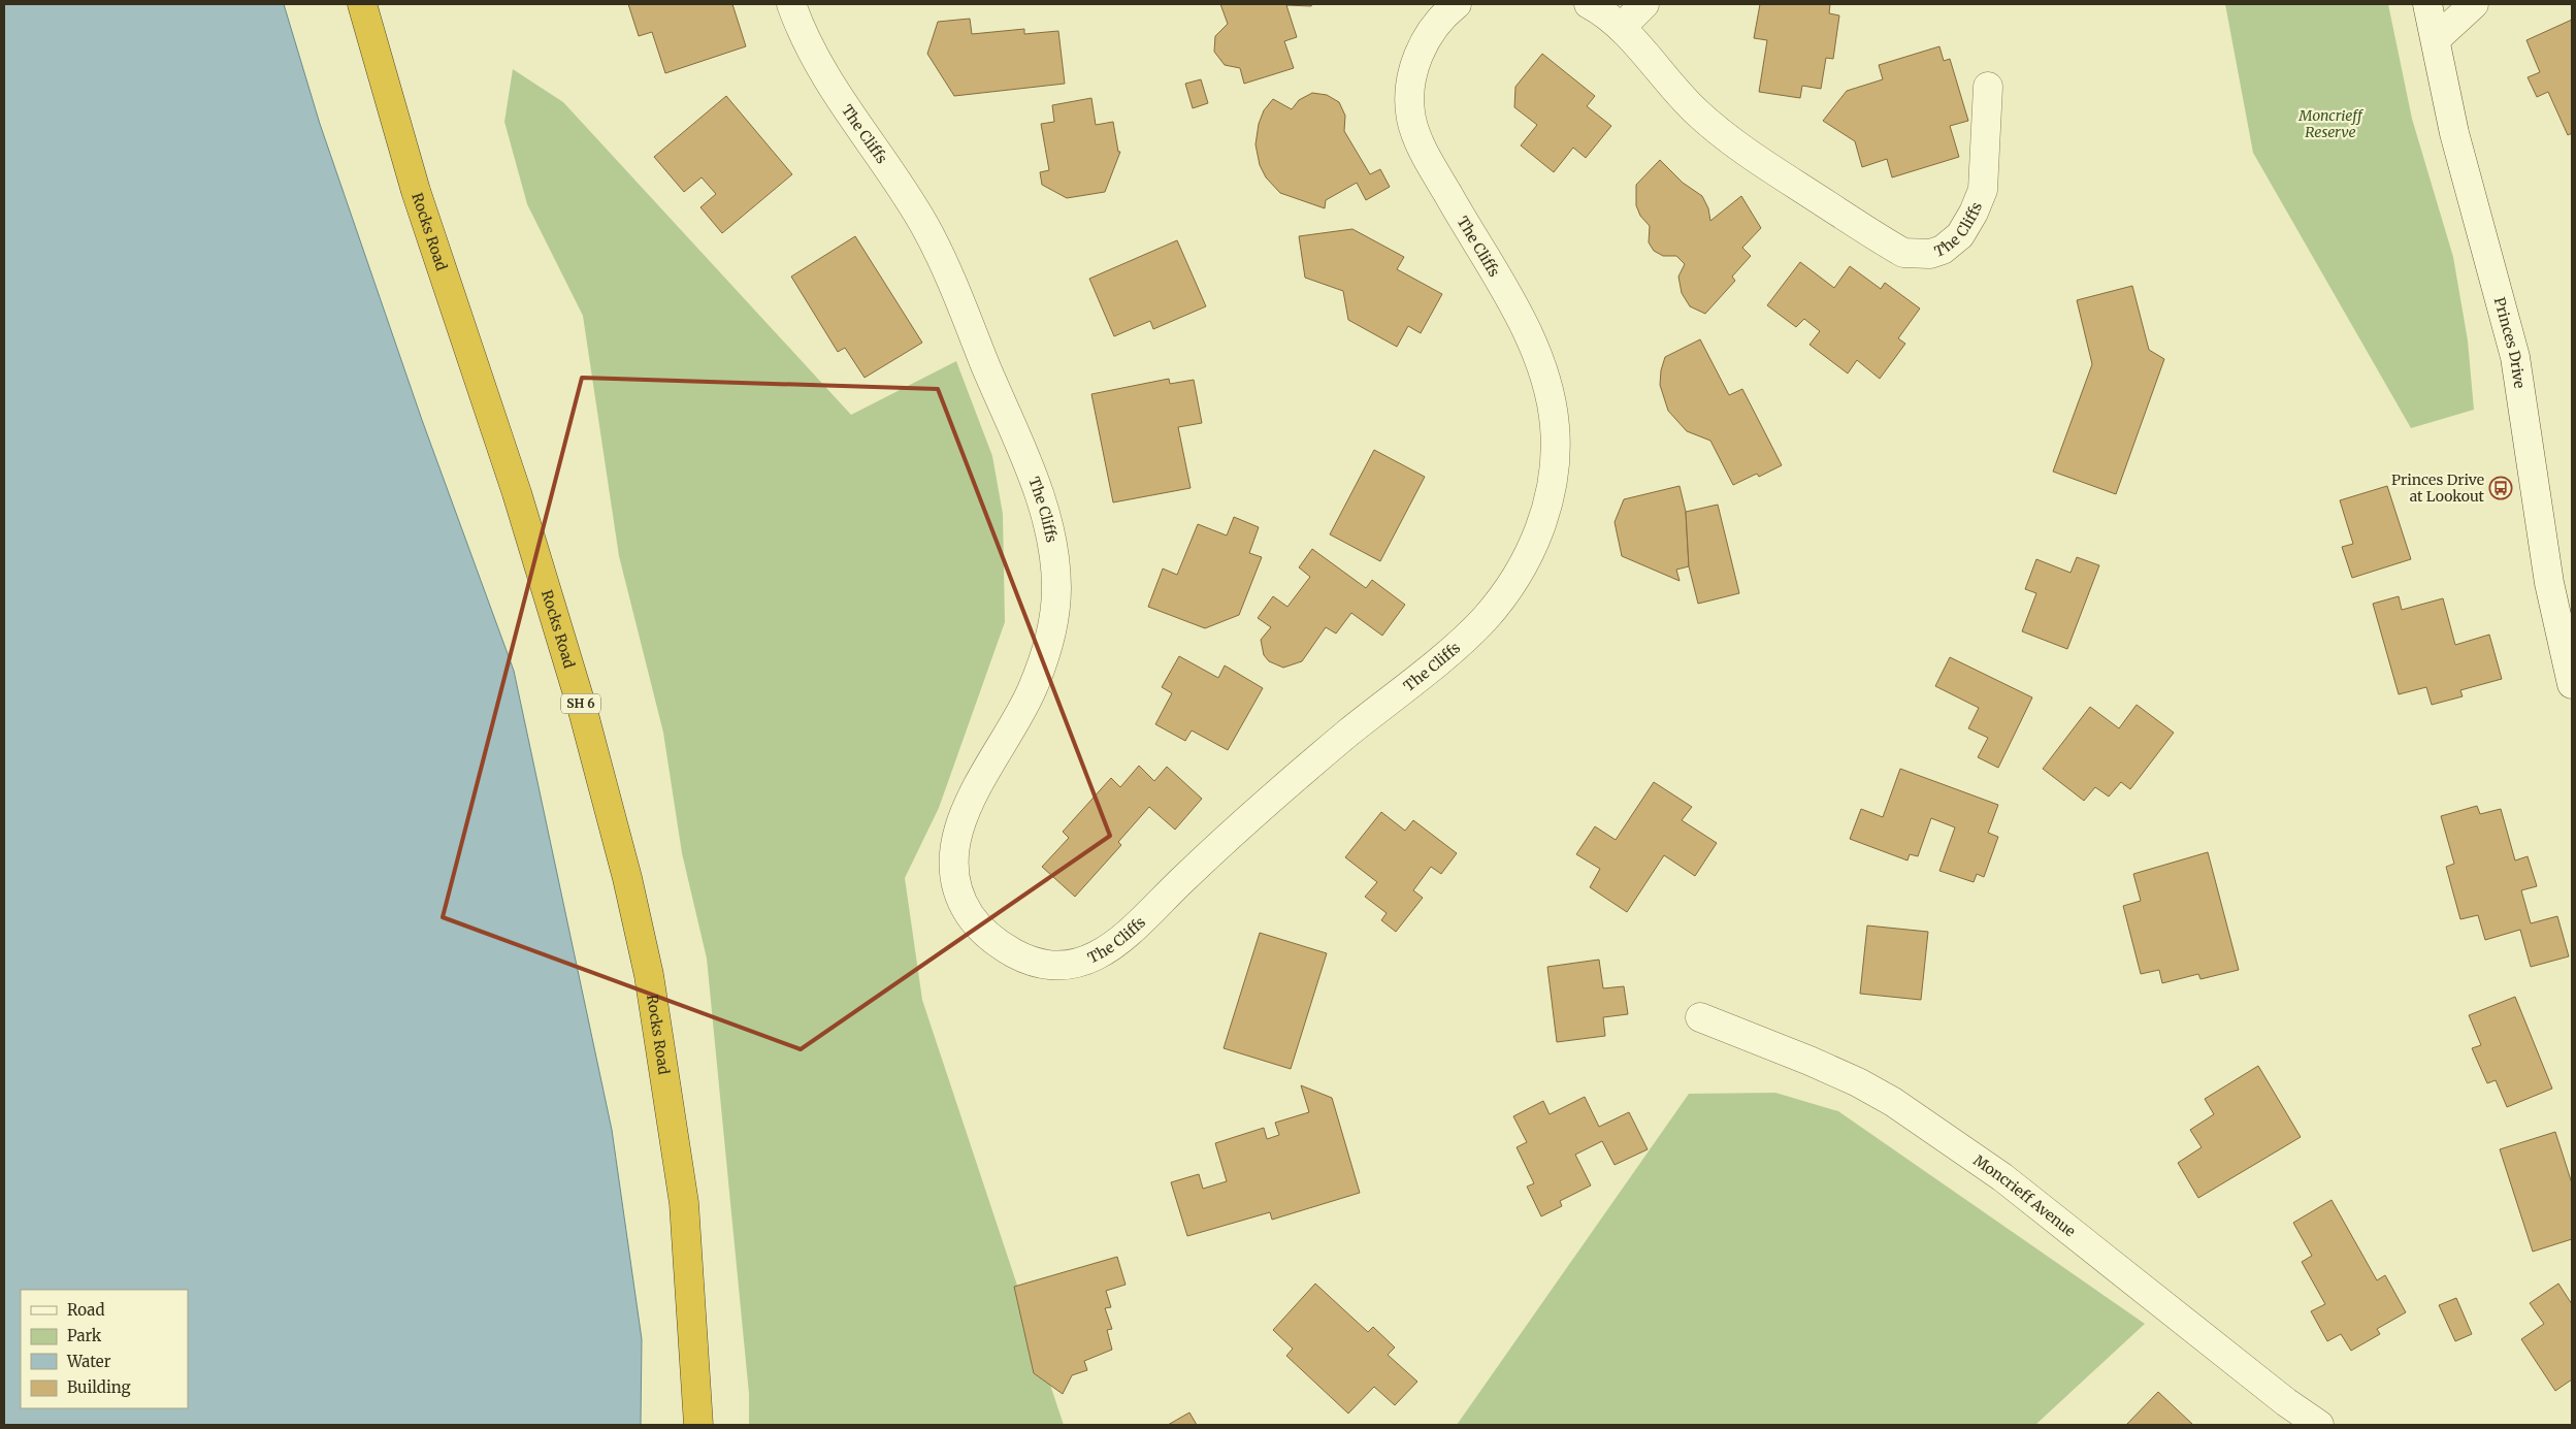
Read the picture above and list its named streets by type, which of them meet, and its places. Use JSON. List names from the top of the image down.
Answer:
{
  "streets": {
    "highway": ["Rocks Road", "SH 6"],
    "street": ["The Cliffs", "Princes Drive", "Moncrieff Avenue"]
  },
  "parks": ["Moncrieff Reserve"],
  "places": {
    "bus stop": ["Princes Drive at Lookout"]
  },
  "legend": [
    "Road",
    "Park",
    "Water",
    "Building"
  ]
}
